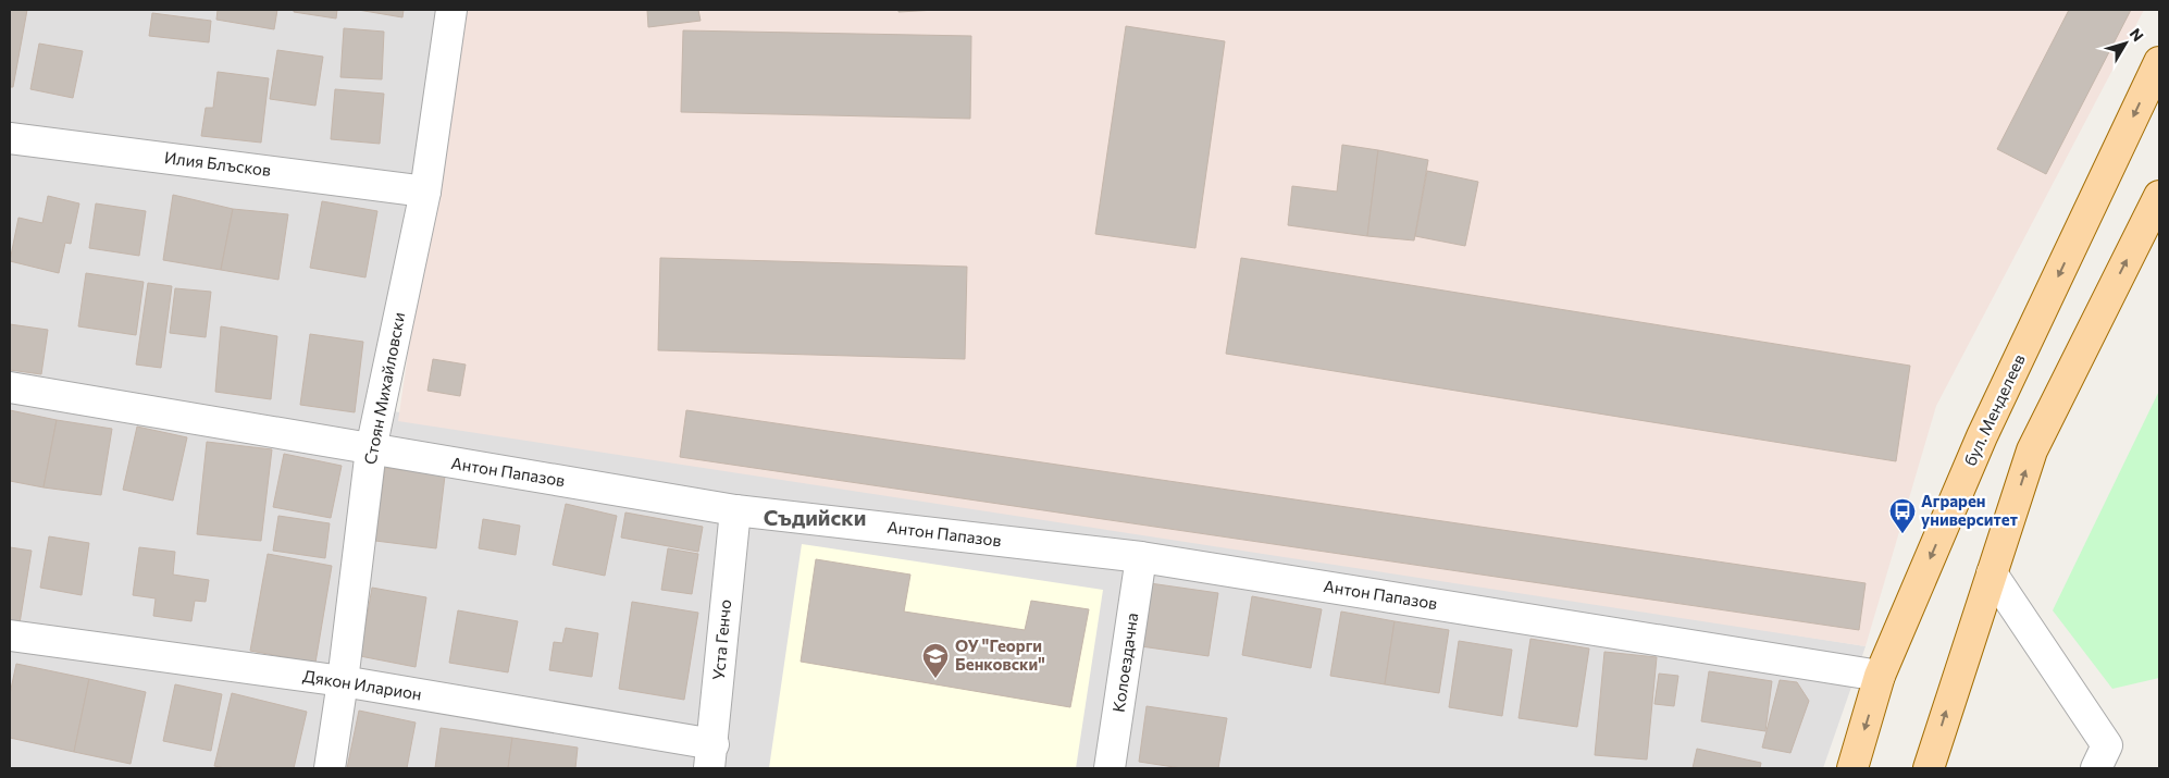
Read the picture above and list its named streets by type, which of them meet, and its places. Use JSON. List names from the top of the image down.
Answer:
{
  "streets": {
    "main road": ["бул. Менделеев"],
    "street": [
      "Илия Блъсков",
      "Стоян Михайловски",
      "Антон Папазов",
      "Уста Генчо",
      "Колоездачна",
      "Дякон Иларион"
    ]
  },
  "crossings": [
    ["Илия Блъсков", "Стоян Михайловски"],
    ["Стоян Михайловски", "Антон Папазов"],
    ["Стоян Михайловски", "Дякон Иларион"],
    ["бул. Менделеев", "Антон Папазов"],
    ["Антон Папазов", "Уста Генчо"],
    ["Антон Папазов", "Колоездачна"],
    ["Уста Генчо", "Дякон Иларион"]
  ],
  "districts": ["Съдийски"],
  "places": {
    "bus stop": ["Аграрен университет"],
    "school or university": ["ОУ \"Георги Бенковски\""]
  },
  "north": "top right"
}
